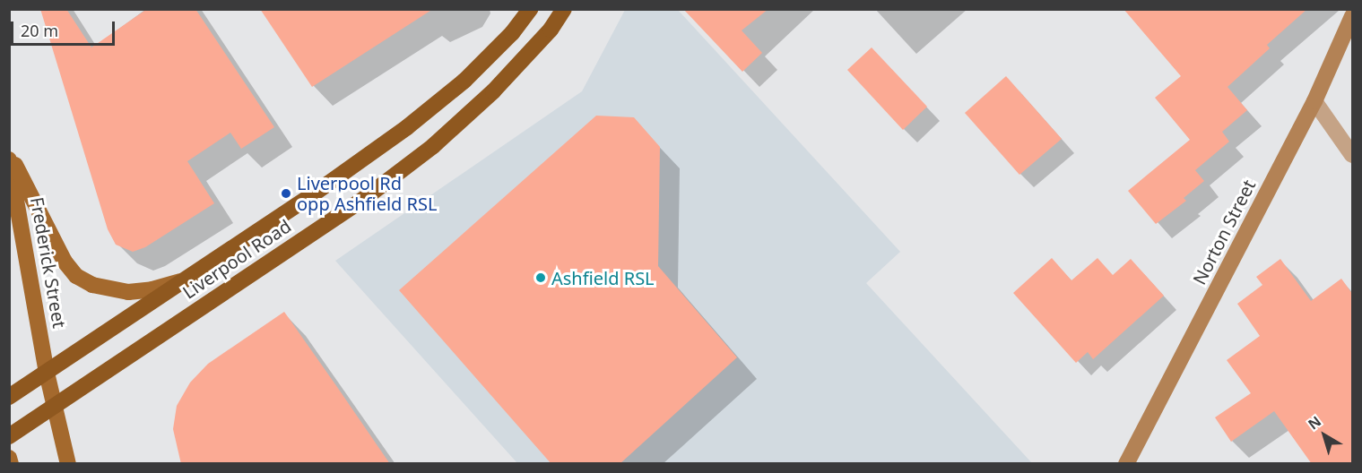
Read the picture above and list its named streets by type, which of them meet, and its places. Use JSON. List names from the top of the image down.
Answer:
{
  "streets": {
    "highway": ["Liverpool Road"],
    "main road": ["Norton Street", "Frederick Street"]
  },
  "crossings": [
    ["Liverpool Road", "Frederick Street"]
  ],
  "places": ["Liverpool Rd opp Ashfield RSL", "Ashfield RSL"],
  "scale_bar": "20 m",
  "north": "top left"
}
